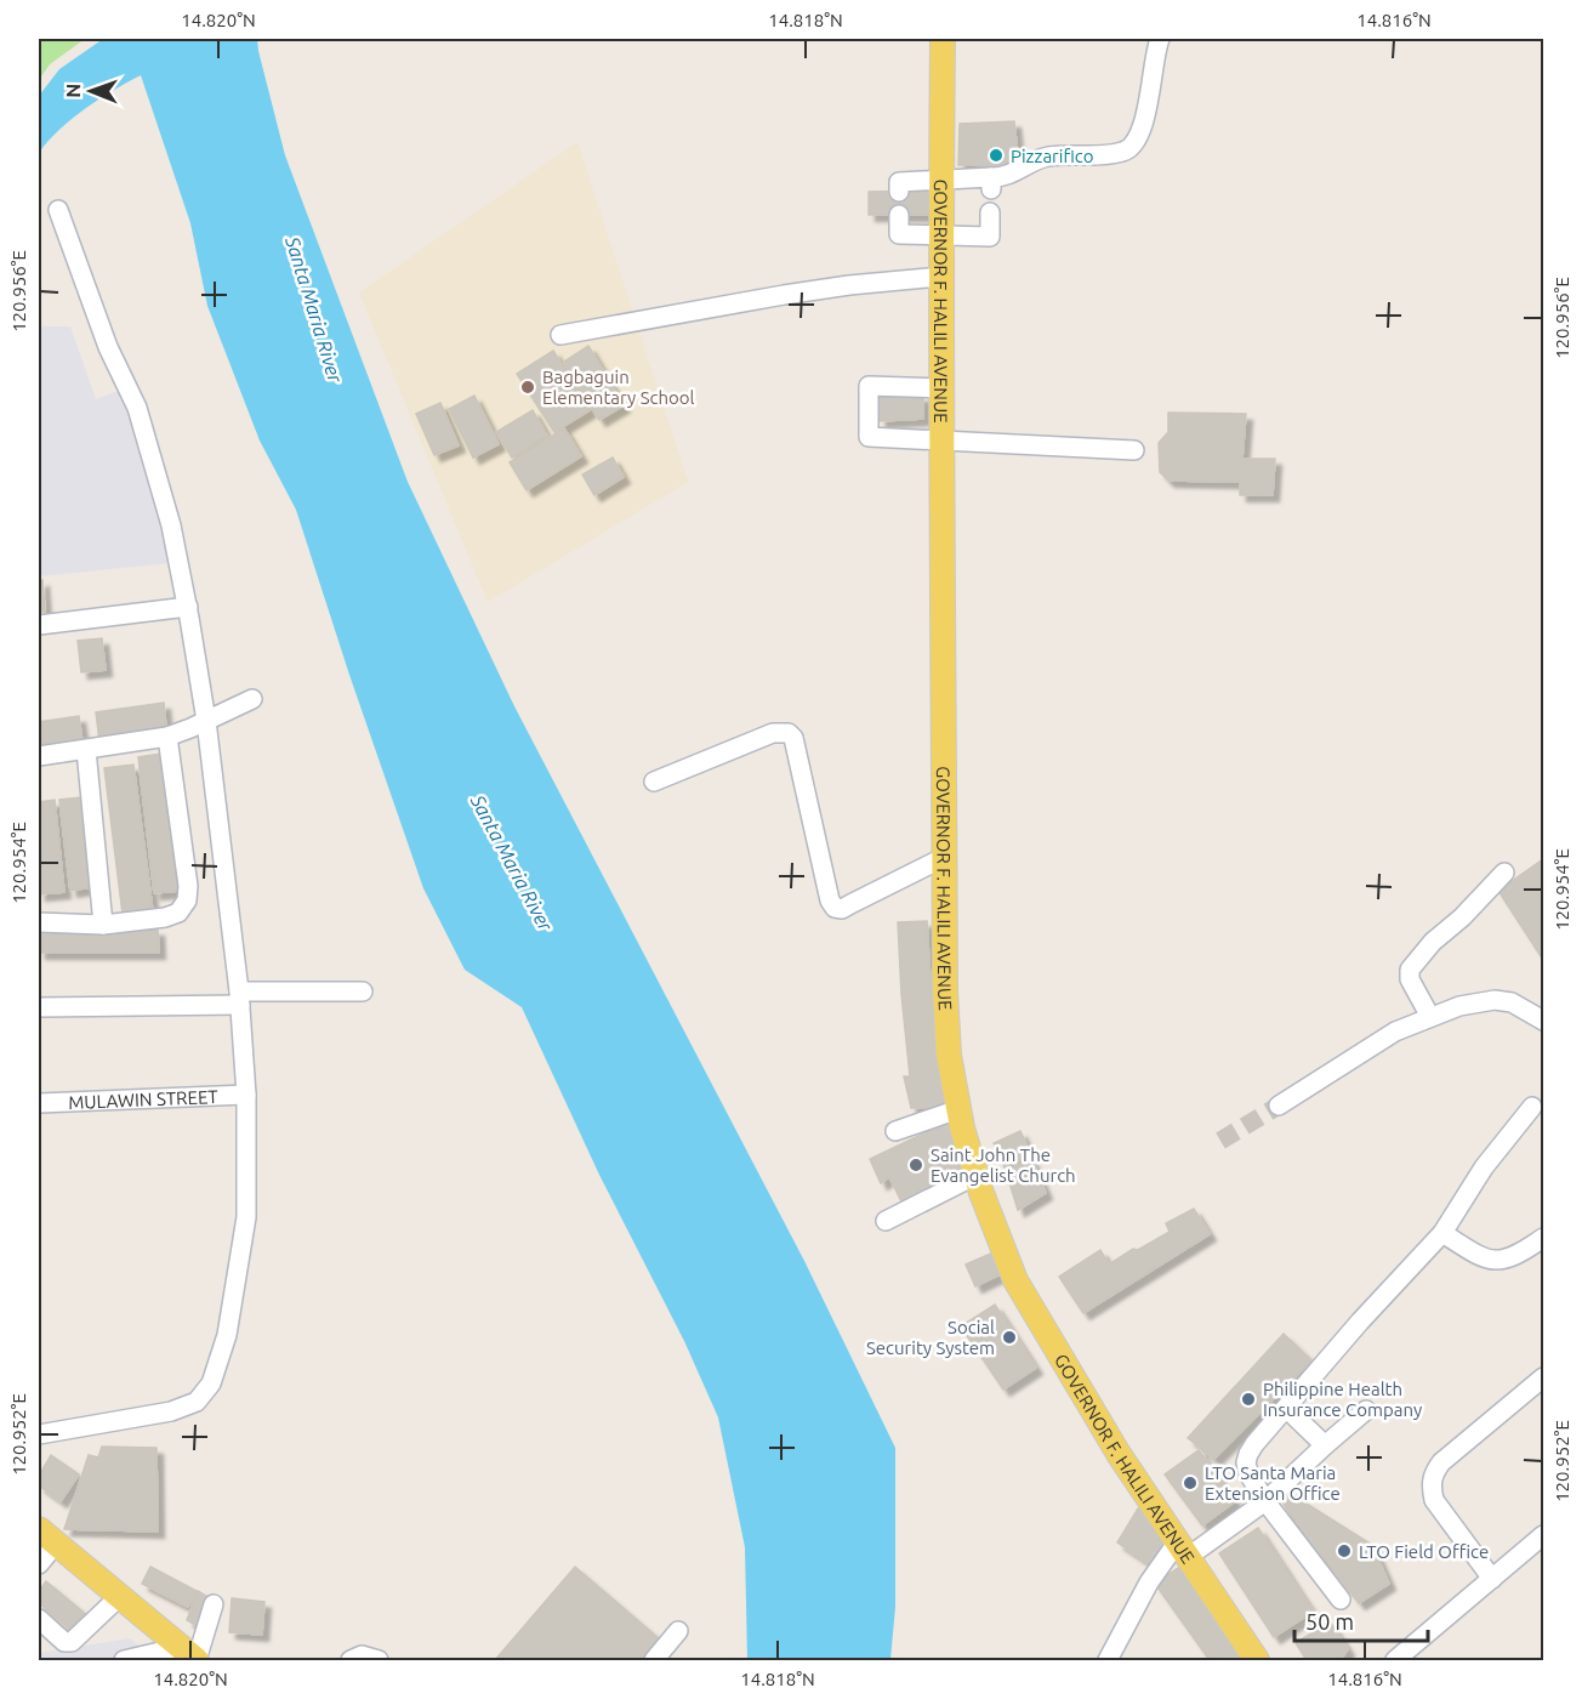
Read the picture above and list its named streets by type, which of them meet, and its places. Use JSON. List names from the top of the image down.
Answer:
{
  "streets": {
    "main road": ["GOVERNOR F. HALILI AVENUE"],
    "street": ["MULAWIN STREET"]
  },
  "water": ["Santa Maria River"],
  "places": [
    "Pizzarifico",
    "Bagbaguin Elementary School",
    "Saint John The Evangelist Church",
    "Social Security System",
    "Philippine Health Insurance Company",
    "LTO Santa Maria Extension Office",
    "LTO Field Office"
  ],
  "scale_bar": "50 m",
  "north": "left",
  "coordinates": [
    "14.820°N",
    "14.818°N",
    "14.816°N",
    "120.956°E",
    "120.954°E",
    "120.952°E"
  ]
}
